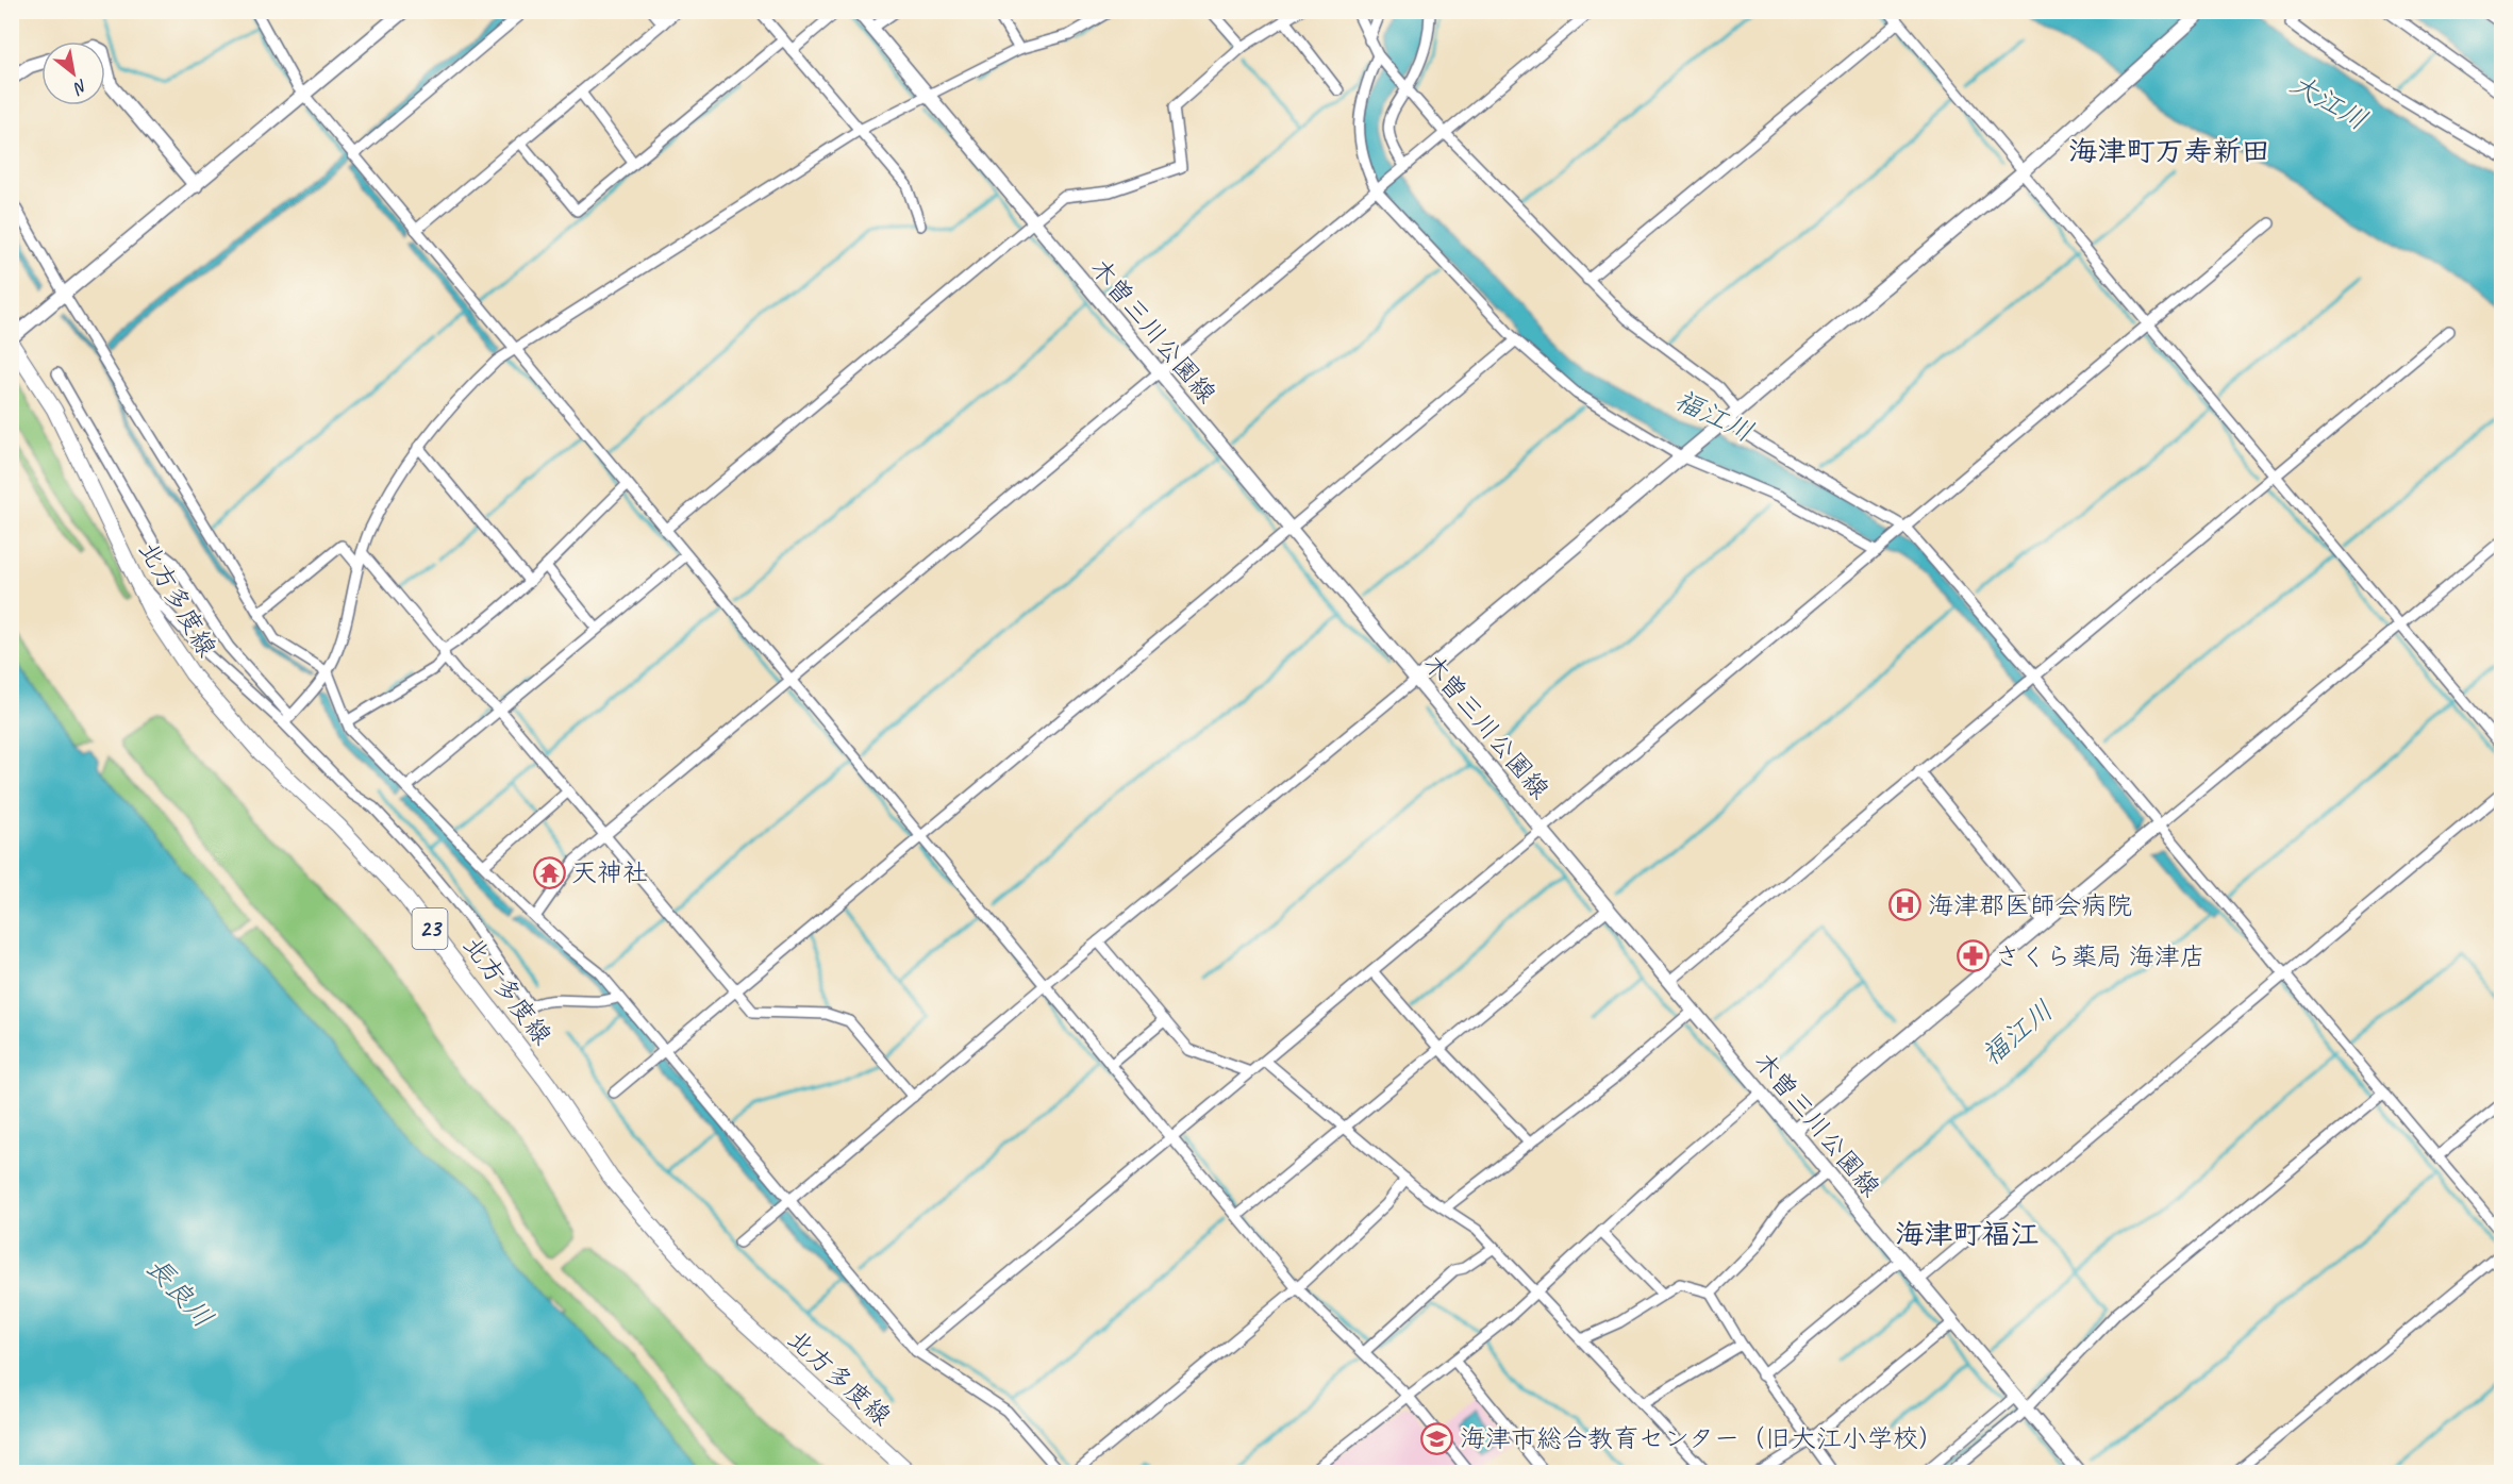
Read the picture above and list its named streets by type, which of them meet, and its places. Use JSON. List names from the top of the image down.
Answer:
{
  "streets": {
    "main road": ["北方多度線", "23"],
    "street": ["木曽三川公園線"]
  },
  "districts": ["海津町万寿新田", "海津町福江"],
  "water": ["大江川", "福江川", "長良川"],
  "places": {
    "temple": ["天神社"],
    "hospital": ["海津郡医師会病院"],
    "pharmacy": ["さくら薬局 海津店"],
    "school or university": ["海津市総合教育センター（旧大江小学校）"]
  },
  "north": "bottom right"
}
